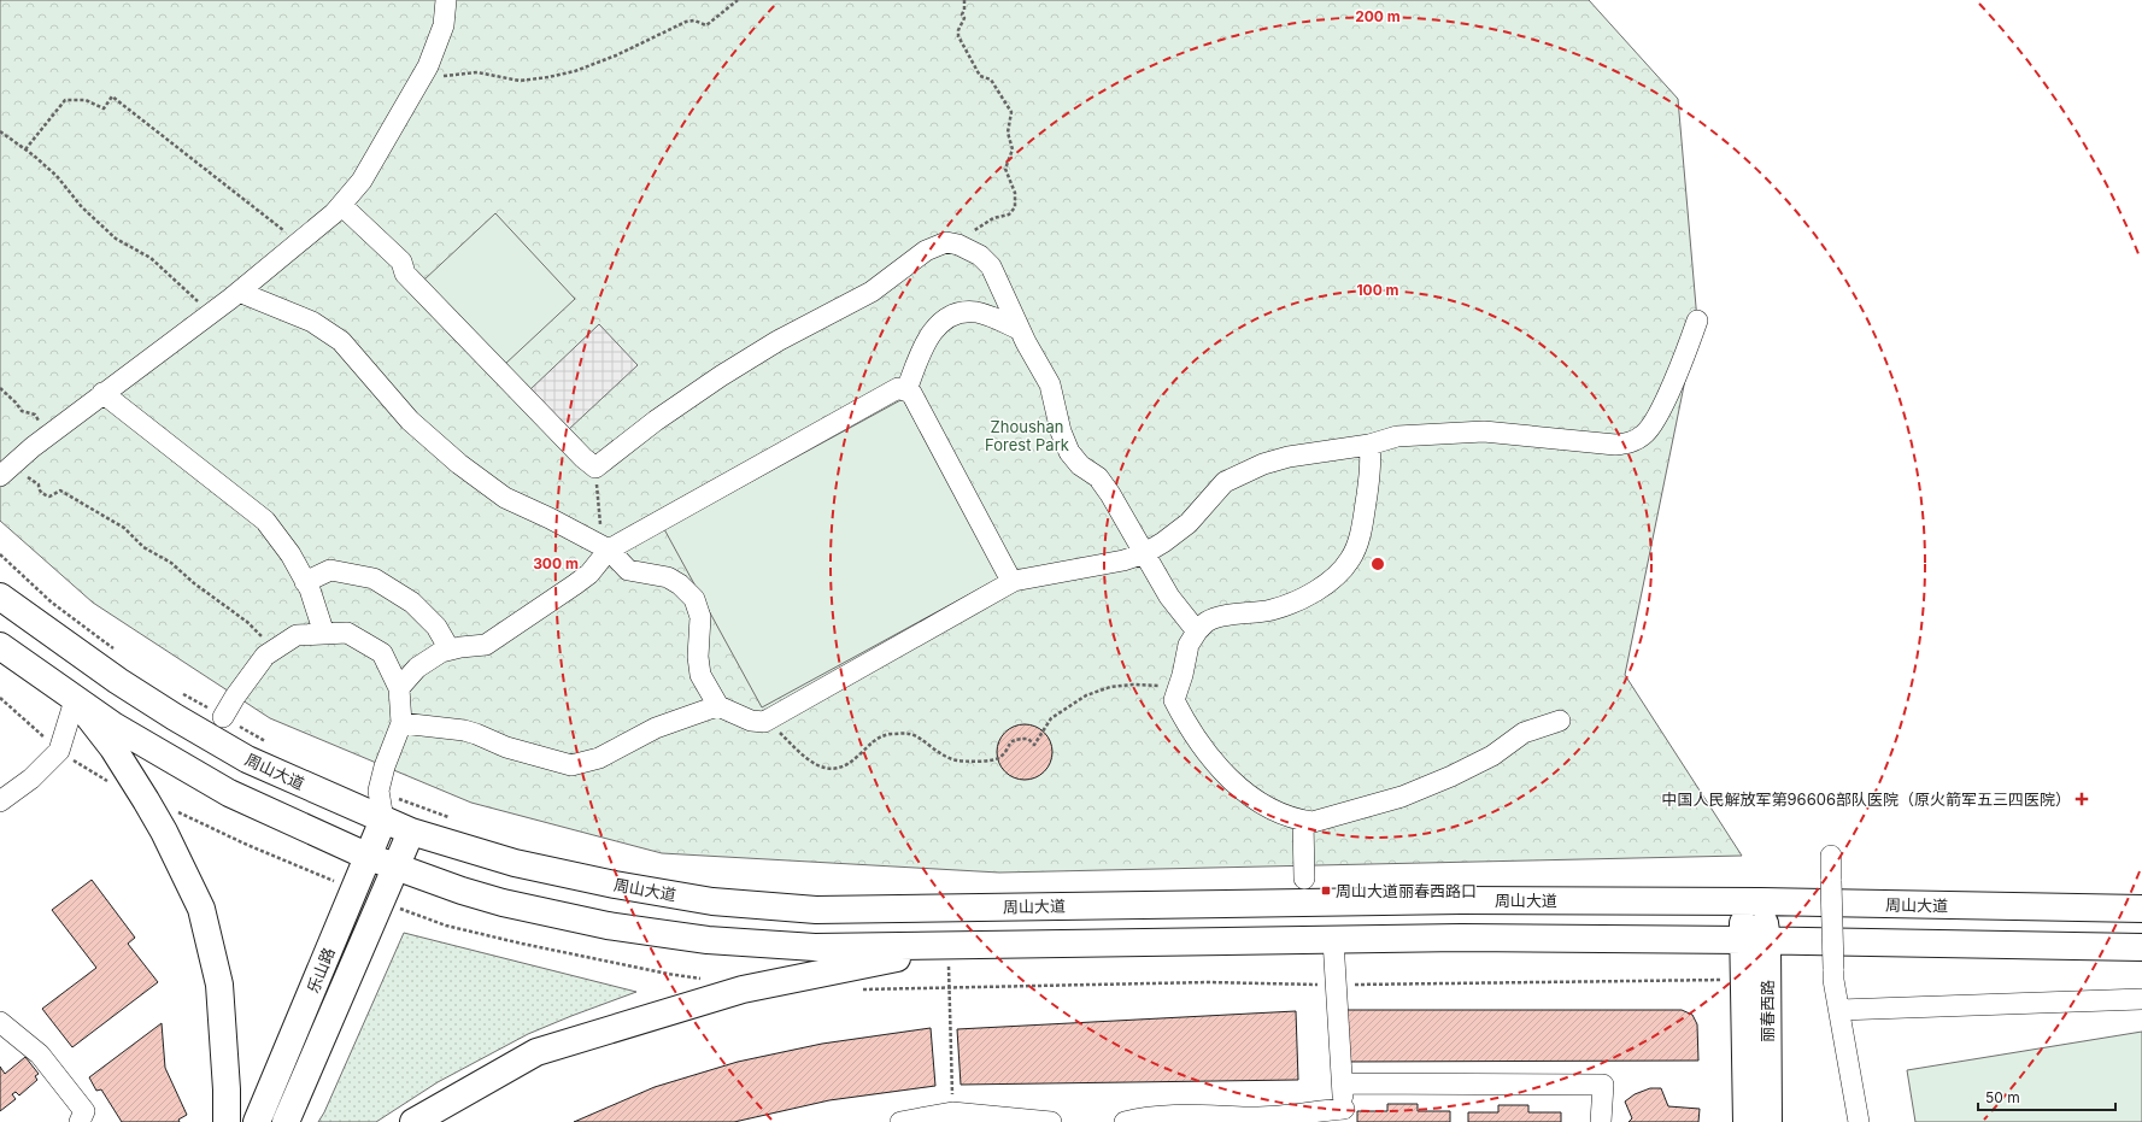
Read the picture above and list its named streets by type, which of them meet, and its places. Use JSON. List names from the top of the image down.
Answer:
{
  "streets": {
    "main road": ["周山大道", "乐山路", "丽春西路"]
  },
  "crossings": [
    ["周山大道", "乐山路"],
    ["周山大道", "丽春西路"]
  ],
  "parks": ["Zhoushan Forest Park"],
  "places": {
    "health": ["中国人民解放军第96606部队医院（原火箭军五三四医院）"],
    "transit": ["周山大道丽春西路口"]
  },
  "scale_bar": "50 m",
  "rings": ["200 m", "100 m", "300 m"]
}
